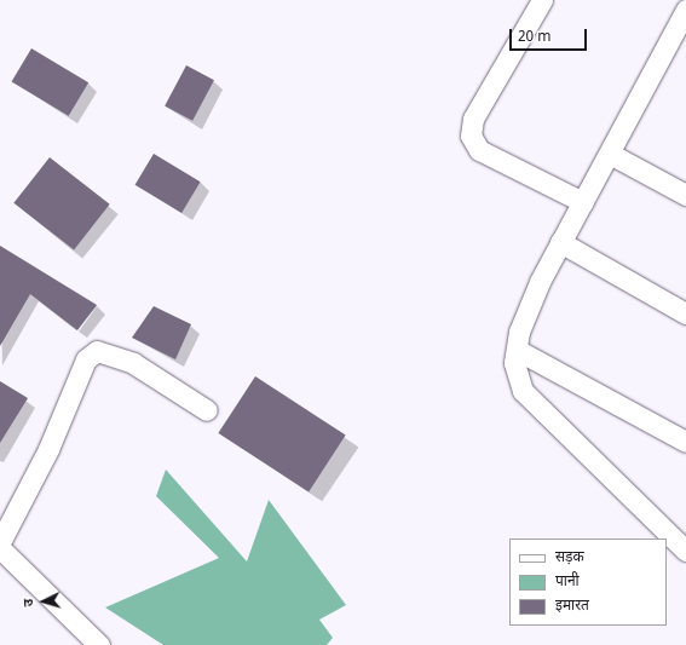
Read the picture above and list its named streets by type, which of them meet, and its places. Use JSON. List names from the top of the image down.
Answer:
{
  "legend": ["सड़क", "पानी", "इमारत"],
  "scale_bar": "20 m",
  "north": "left"
}
